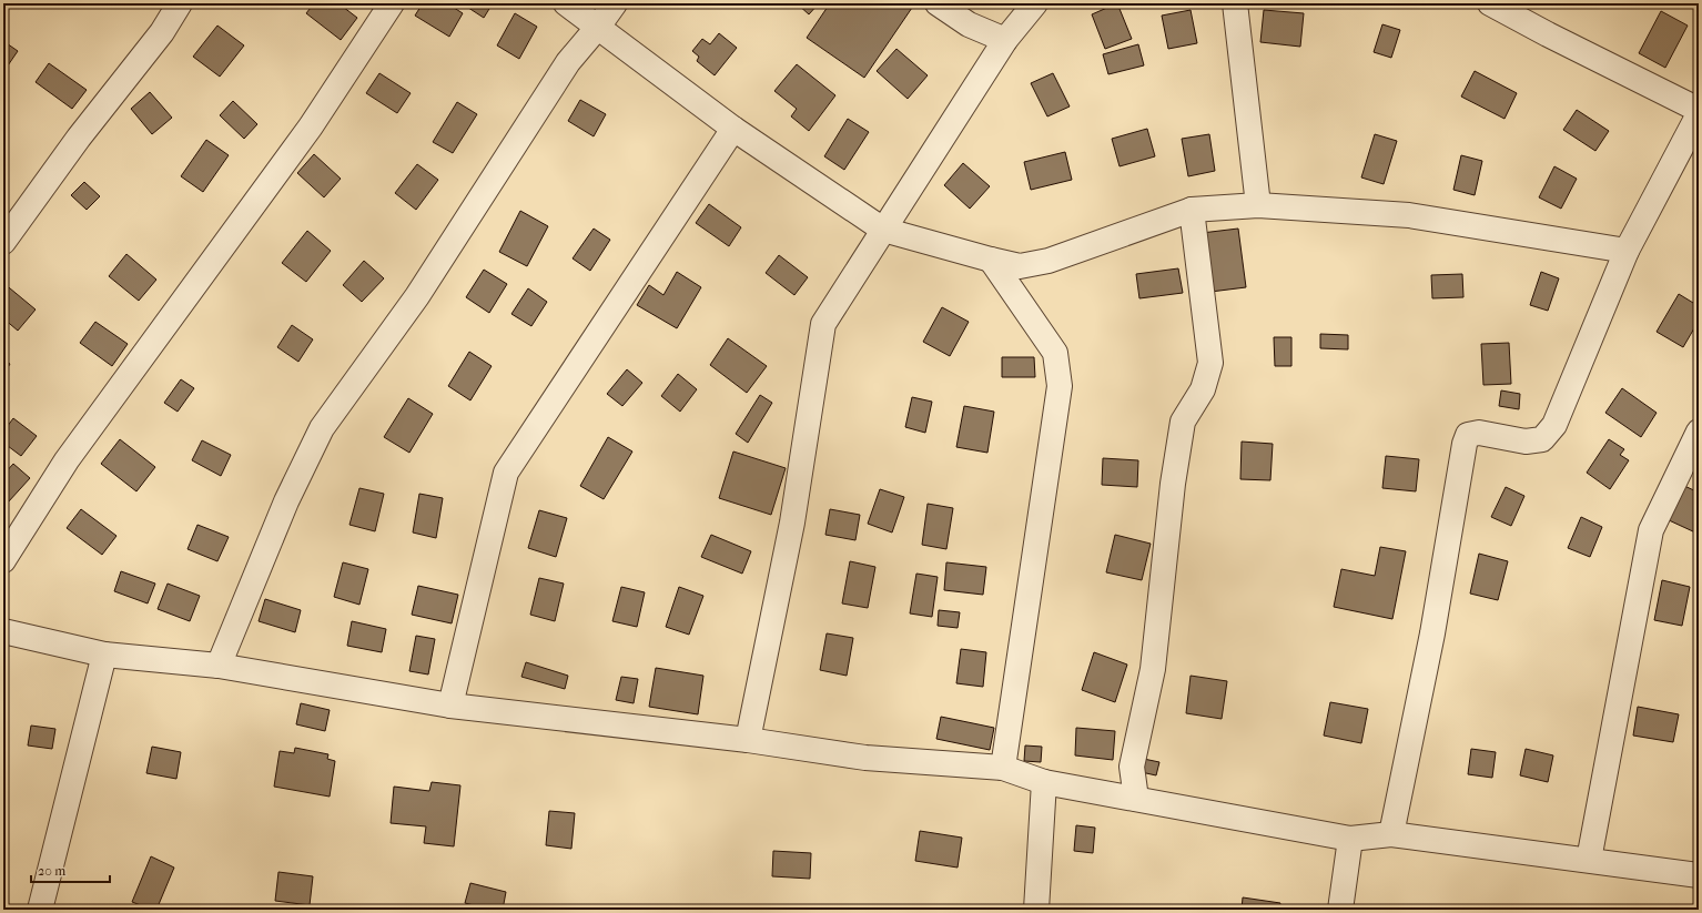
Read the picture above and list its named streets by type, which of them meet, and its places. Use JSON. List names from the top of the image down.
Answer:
{
  "scale_bar": "20 m"
}
